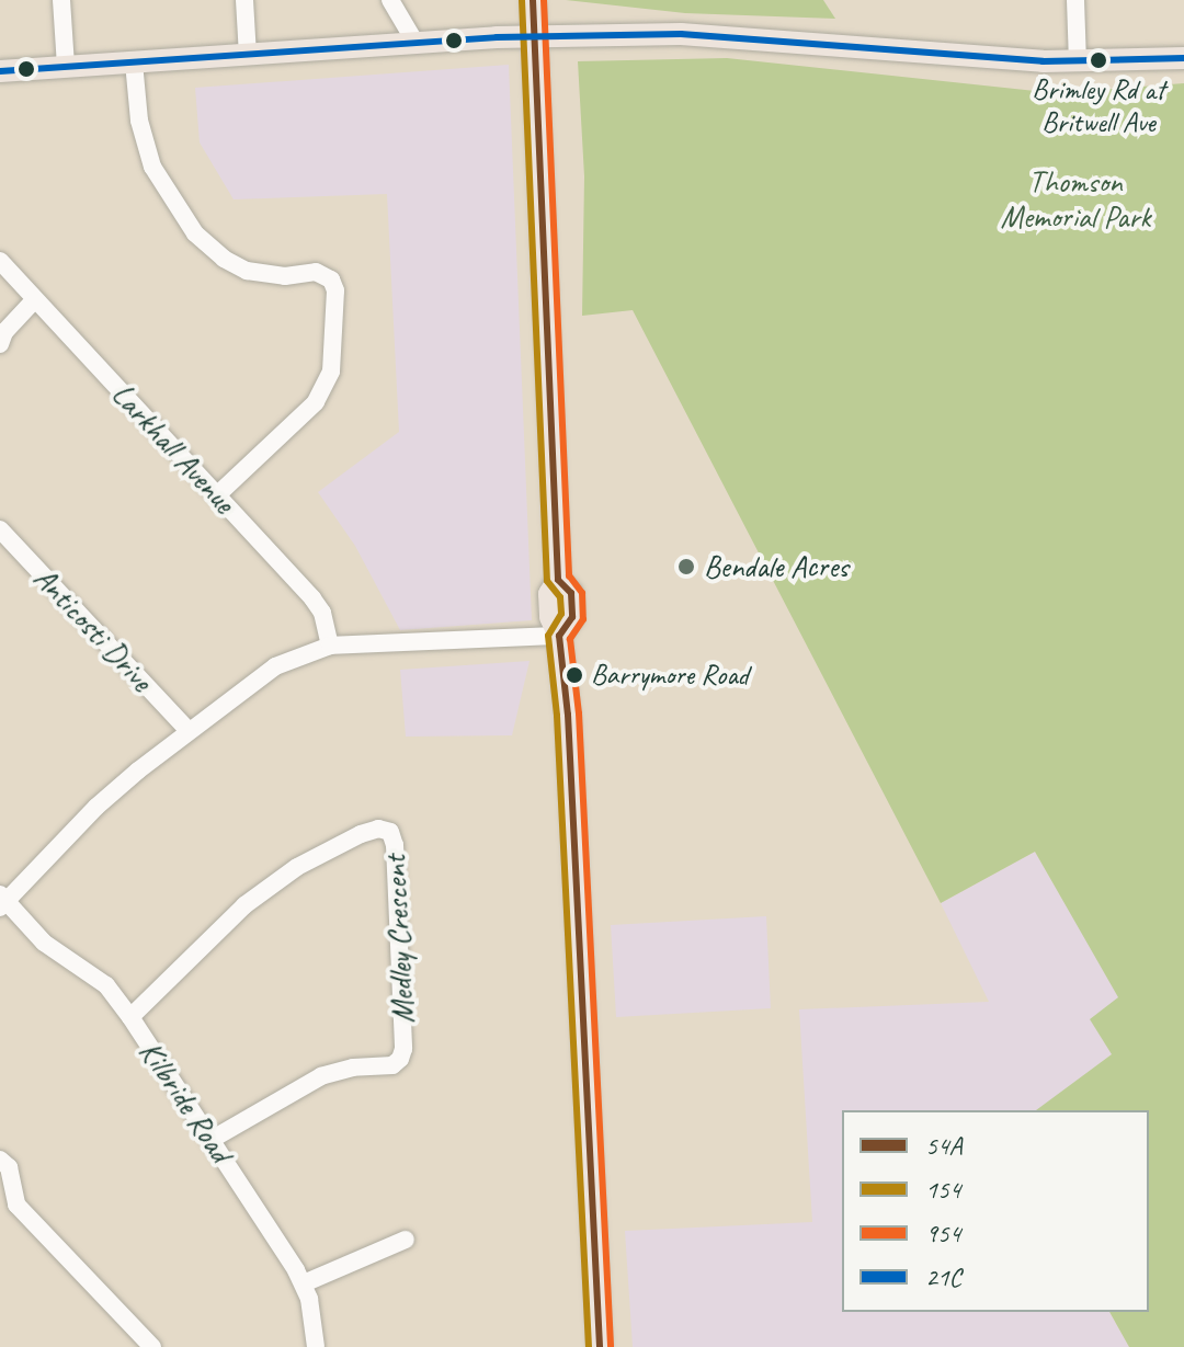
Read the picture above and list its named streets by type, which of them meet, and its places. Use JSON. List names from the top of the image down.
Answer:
{
  "streets": {
    "street": [
      "Larkhall Avenue",
      "Anticosti Drive",
      "Medley Crescent",
      "Kilbride Road"
    ]
  },
  "crossings": [
    ["Medley Crescent", "Kilbride Road"]
  ],
  "parks": ["Thomson Memorial Park"],
  "places": ["Brimley Rd at Britwell Ave", "Bendale Acres", "Barrymore Road"],
  "lines": [
    "transit line 54A",
    "transit line 154",
    "transit line 954",
    "transit line 21C"
  ],
  "legend": [
    "54A",
    "154",
    "954",
    "21C"
  ]
}
